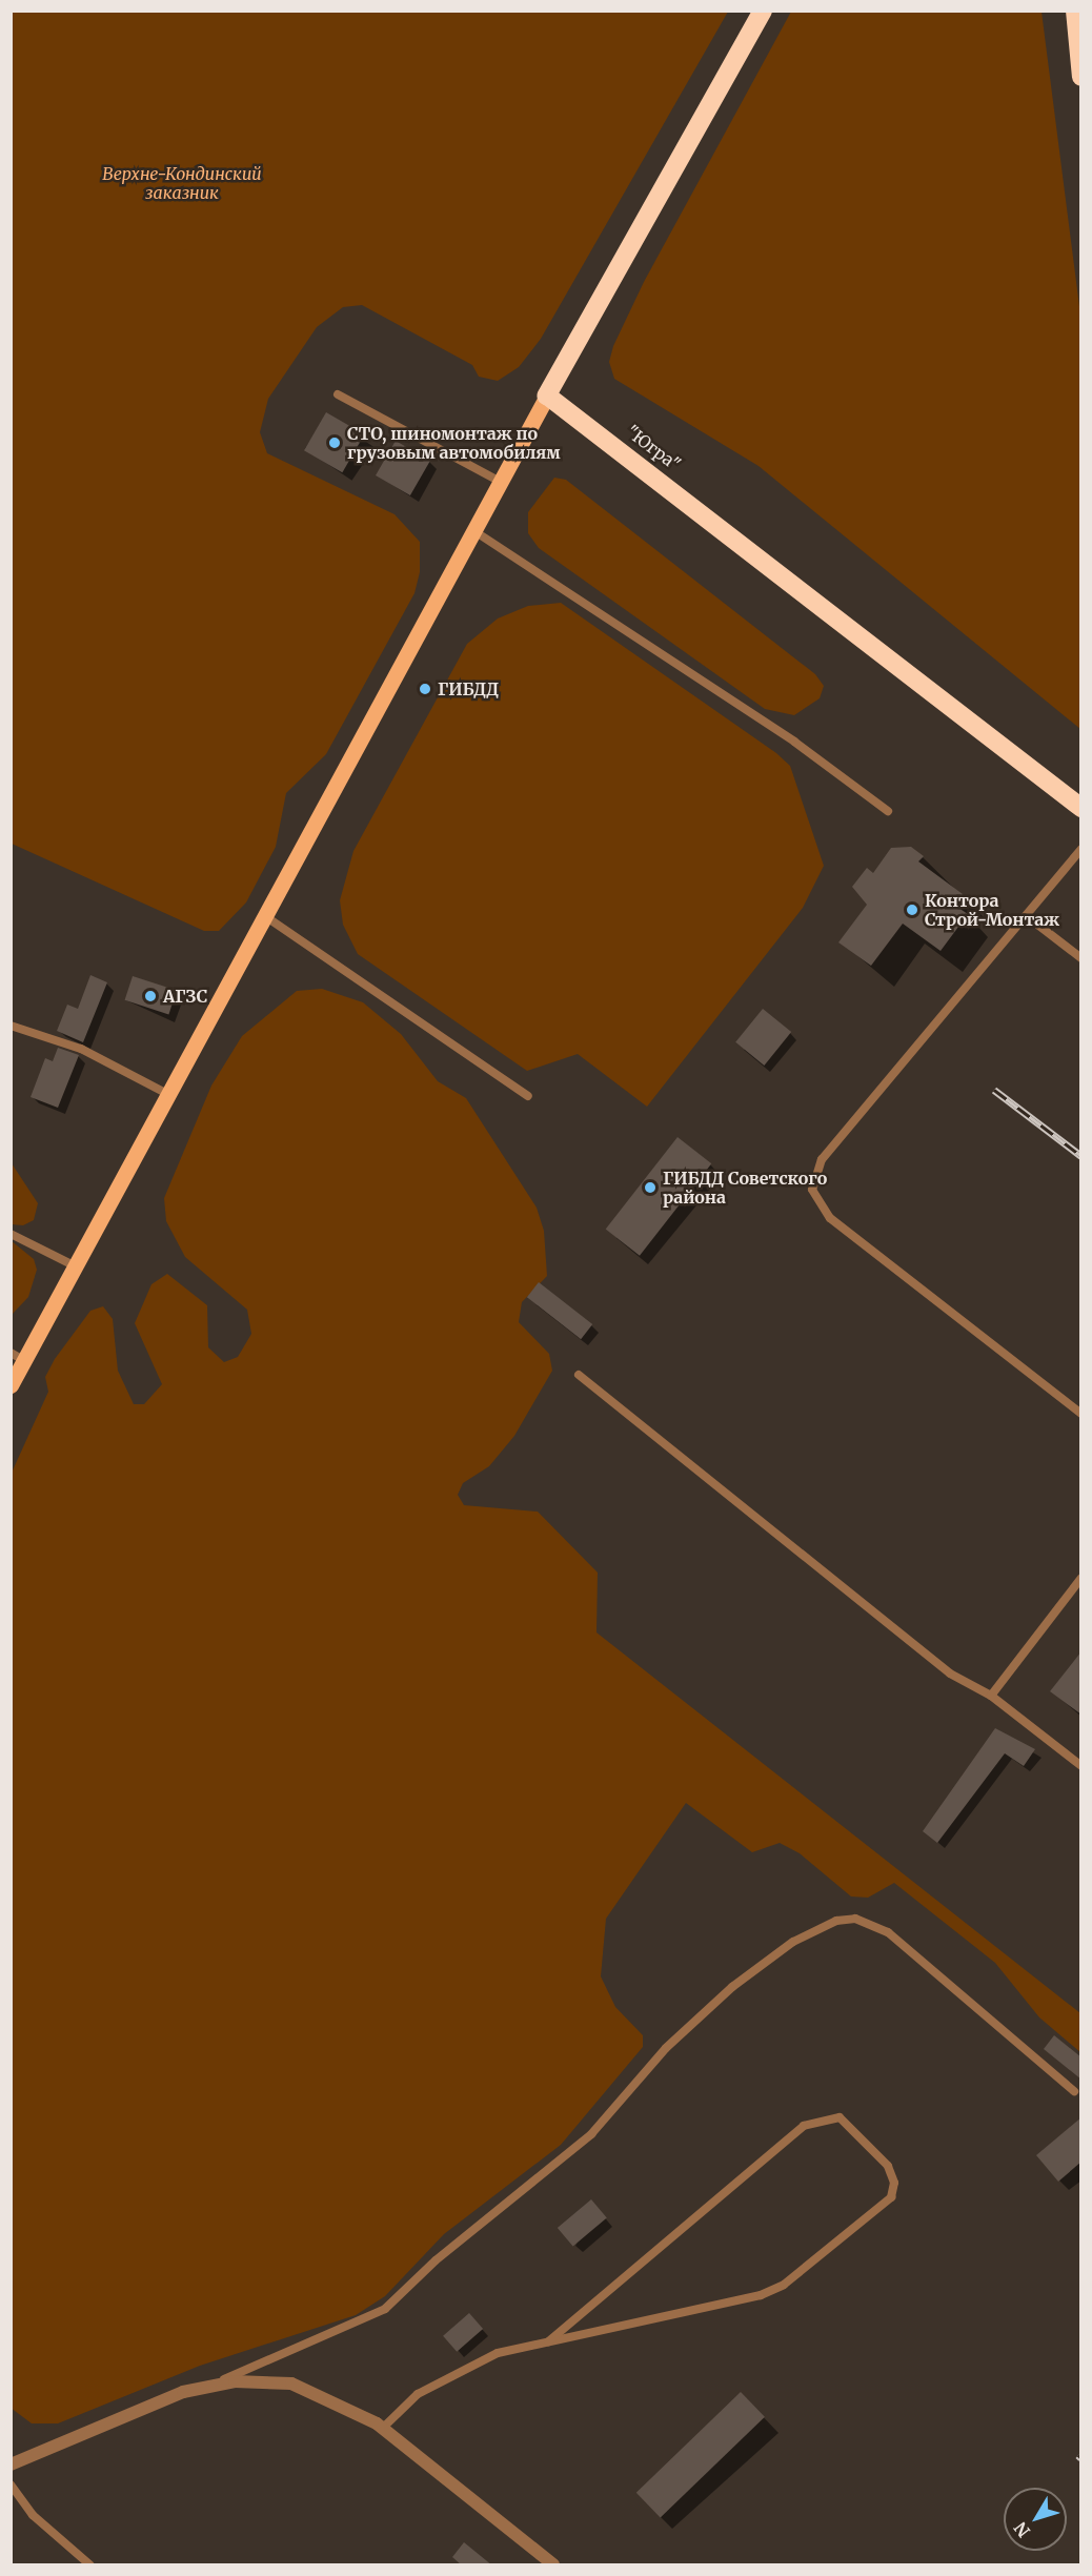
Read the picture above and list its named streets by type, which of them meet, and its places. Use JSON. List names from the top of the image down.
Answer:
{
  "streets": {
    "highway": ["\"Югра\""]
  },
  "parks": ["Верхне-Кондинский заказник"],
  "places": [
    "СТО, шиномонтаж по грузовым автомобилям",
    "ГИБДД",
    "Контора Строй-Монтаж",
    "АГЗС",
    "ГИБДД Советского района"
  ],
  "north": "bottom left"
}
